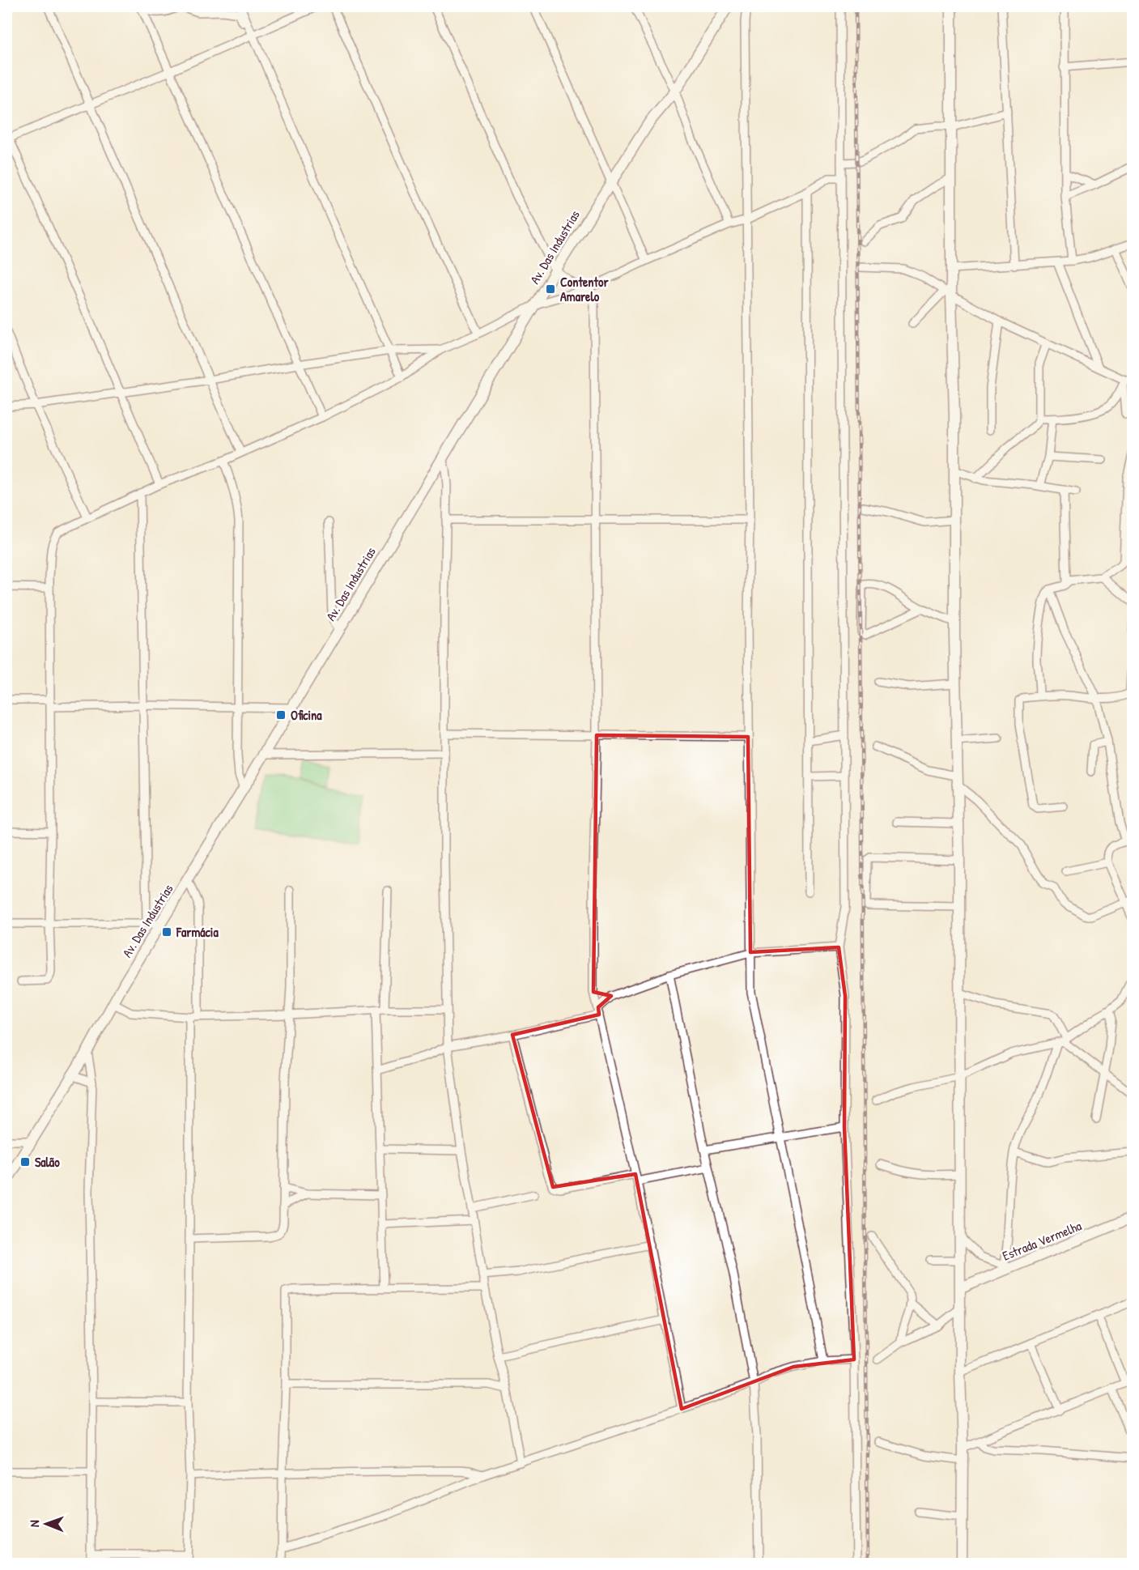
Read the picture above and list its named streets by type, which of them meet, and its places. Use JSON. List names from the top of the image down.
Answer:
{
  "streets": {
    "street": ["Av. Das Industrias", "Estrada Vermelha"]
  },
  "places": {
    "transit": [
      "Contentor Amarelo",
      "Oficina",
      "Farmácia",
      "Salão"
    ]
  },
  "north": "left"
}
